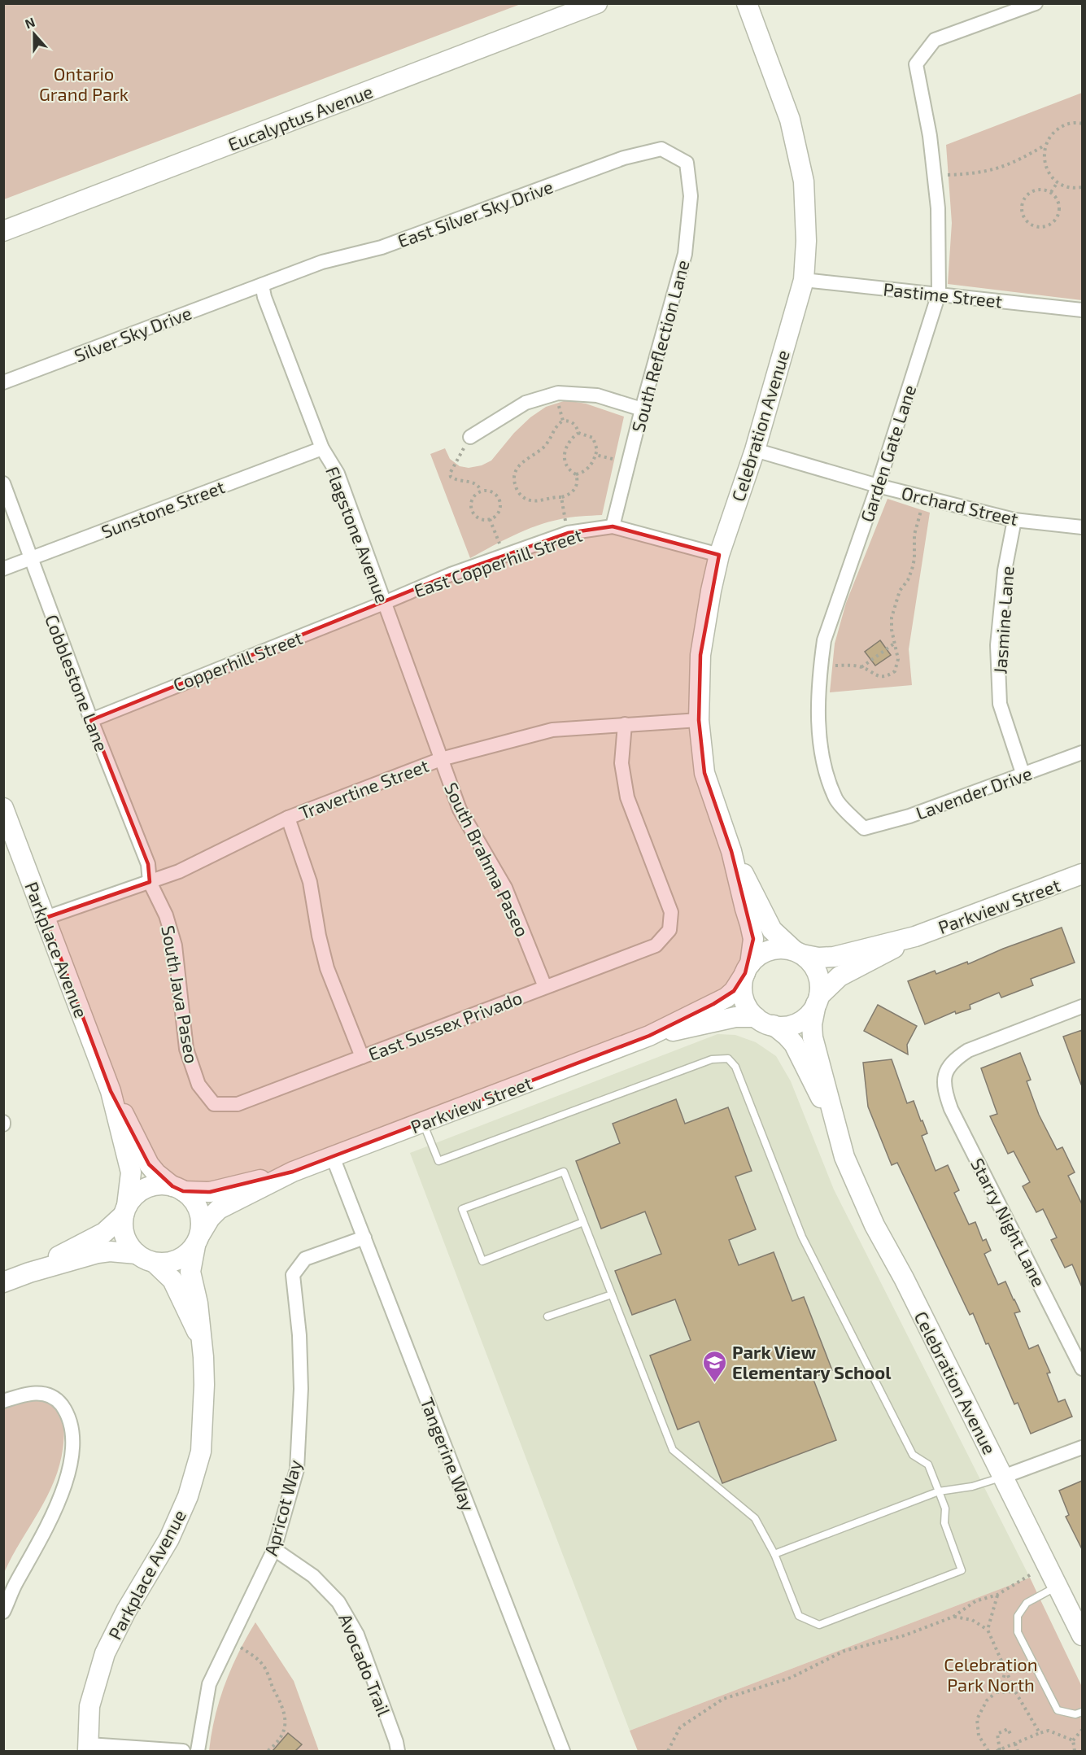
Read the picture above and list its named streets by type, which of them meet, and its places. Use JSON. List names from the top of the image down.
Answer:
{
  "streets": {
    "street": [
      "Eucalyptus Avenue",
      "East Silver Sky Drive",
      "Pastime Street",
      "Silver Sky Drive",
      "South Reflection Lane",
      "Celebration Avenue",
      "Garden Gate Lane",
      "Orchard Street",
      "Sunstone Street",
      "Flagstone Avenue",
      "East Copperhill Street",
      "Jasmine Lane",
      "Copperhill Street",
      "Cobblestone Lane",
      "Travertine Street",
      "Lavender Drive",
      "South Brahma Paseo",
      "Parkview Street",
      "Parkplace Avenue",
      "South Java Paseo",
      "East Sussex Privado",
      "Starry Night Lane",
      "Tangerine Way",
      "Apricot Way",
      "Avocado Trail"
    ]
  },
  "crossings": [
    ["East Silver Sky Drive", "Silver Sky Drive"],
    ["East Silver Sky Drive", "South Reflection Lane"],
    ["East Silver Sky Drive", "Flagstone Avenue"],
    ["Pastime Street", "Celebration Avenue"],
    ["Pastime Street", "Garden Gate Lane"],
    ["Silver Sky Drive", "Flagstone Avenue"],
    ["South Reflection Lane", "East Copperhill Street"],
    ["Celebration Avenue", "Orchard Street"],
    ["Celebration Avenue", "Travertine Street"],
    ["Celebration Avenue", "Parkview Street"],
    ["Garden Gate Lane", "Orchard Street"],
    ["Garden Gate Lane", "Lavender Drive"],
    ["Orchard Street", "Jasmine Lane"],
    ["Sunstone Street", "Flagstone Avenue"],
    ["Sunstone Street", "Cobblestone Lane"],
    ["Flagstone Avenue", "East Copperhill Street"],
    ["Flagstone Avenue", "Copperhill Street"],
    ["Flagstone Avenue", "Travertine Street"],
    ["Flagstone Avenue", "South Brahma Paseo"],
    ["East Copperhill Street", "Copperhill Street"],
    ["Jasmine Lane", "Lavender Drive"],
    ["Copperhill Street", "Cobblestone Lane"],
    ["Cobblestone Lane", "Travertine Street"],
    ["Cobblestone Lane", "South Java Paseo"],
    ["Travertine Street", "South Brahma Paseo"],
    ["Travertine Street", "Parkplace Avenue"],
    ["Travertine Street", "South Java Paseo"],
    ["Travertine Street", "East Sussex Privado"],
    ["South Brahma Paseo", "East Sussex Privado"],
    ["Parkview Street", "Tangerine Way"],
    ["South Java Paseo", "East Sussex Privado"],
    ["Tangerine Way", "Apricot Way"],
    ["Apricot Way", "Avocado Trail"]
  ],
  "parks": ["Ontario Grand Park", "Celebration Park North"],
  "places": {
    "school or university": ["Park View Elementary School"]
  },
  "north": "top"
}
